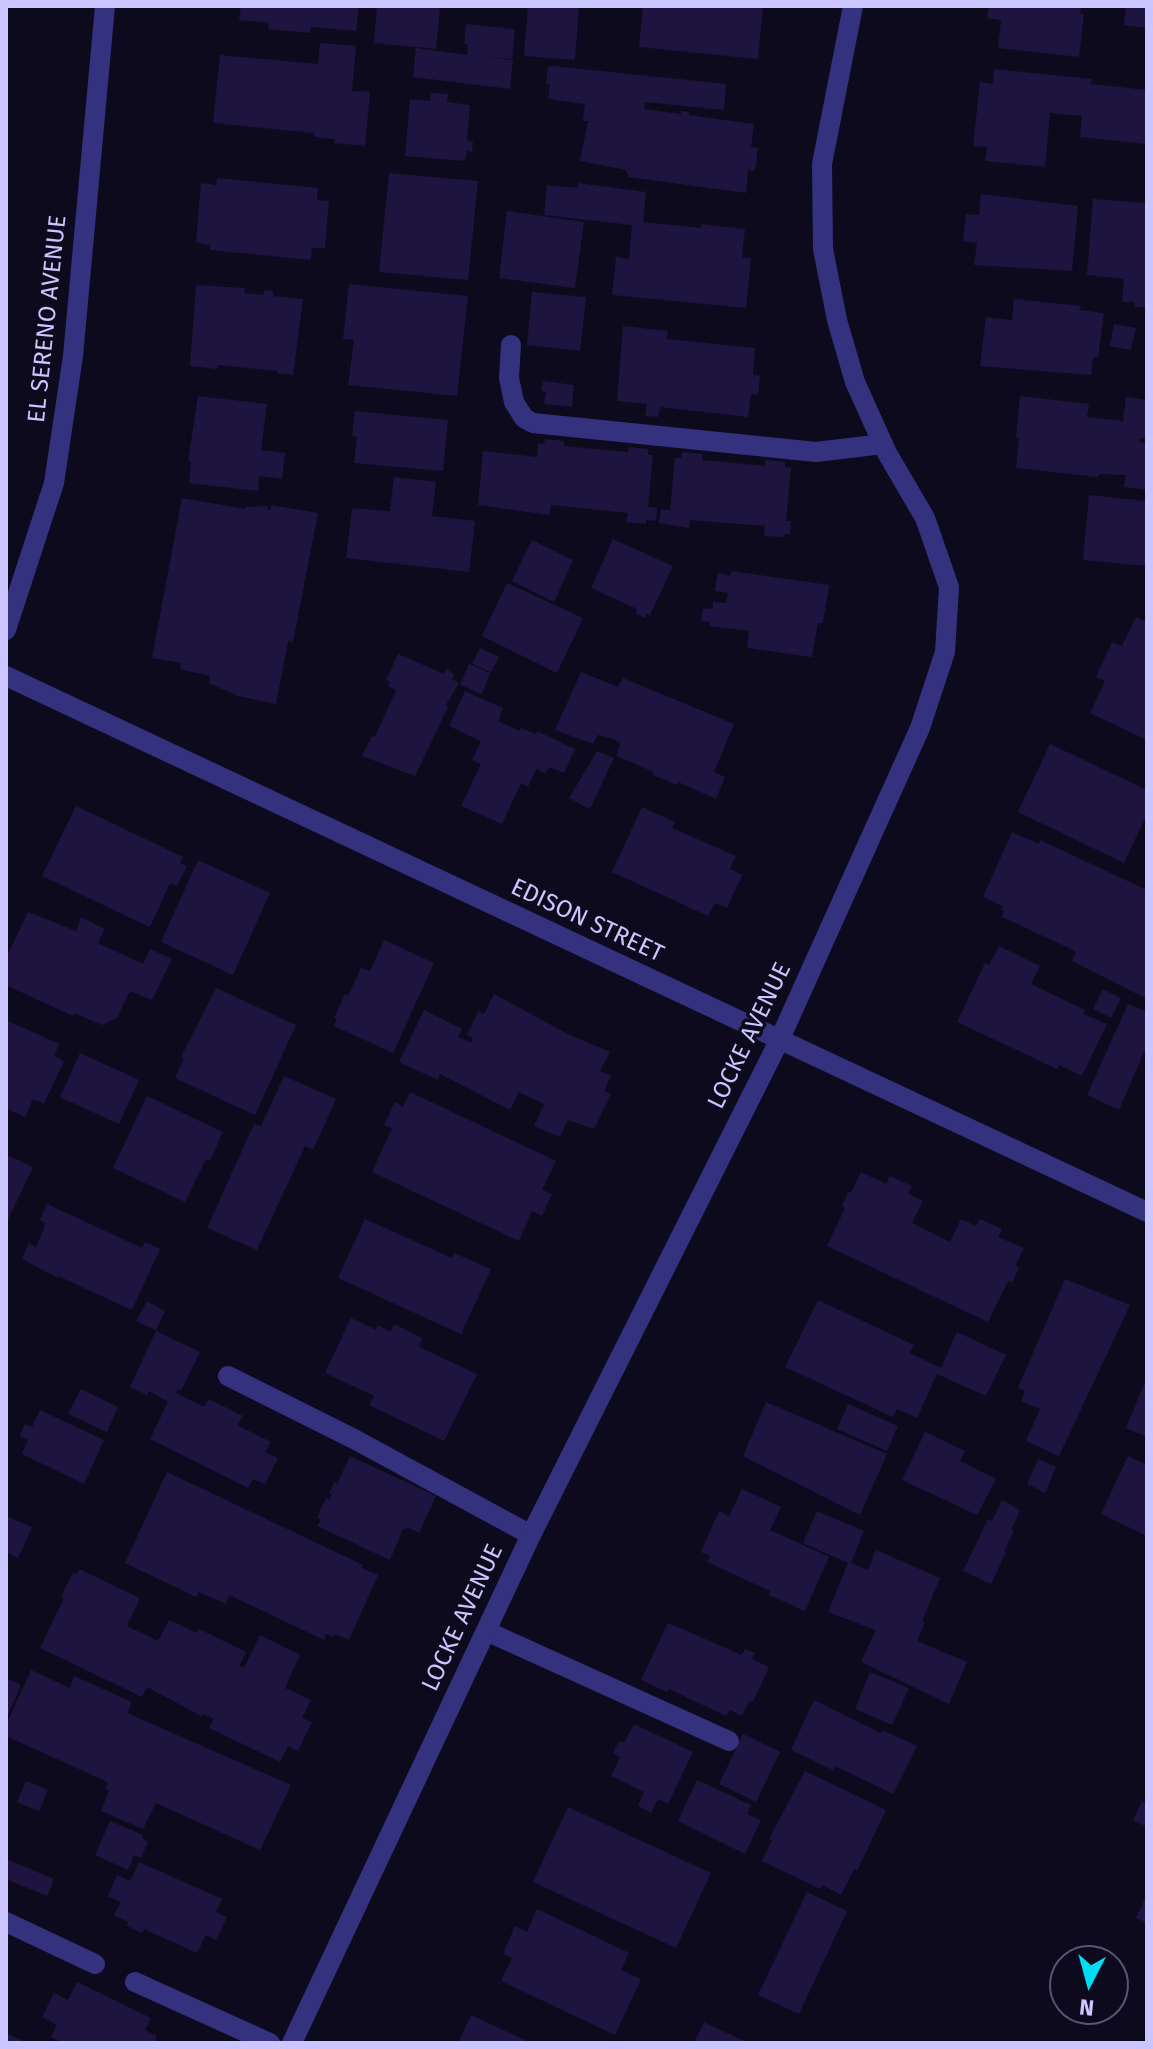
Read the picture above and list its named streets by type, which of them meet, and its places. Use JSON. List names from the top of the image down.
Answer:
{
  "streets": {
    "street": ["EL SERENO AVENUE", "EDISON STREET", "LOCKE AVENUE"]
  },
  "crossings": [
    ["EDISON STREET", "LOCKE AVENUE"]
  ],
  "north": "bottom"
}
